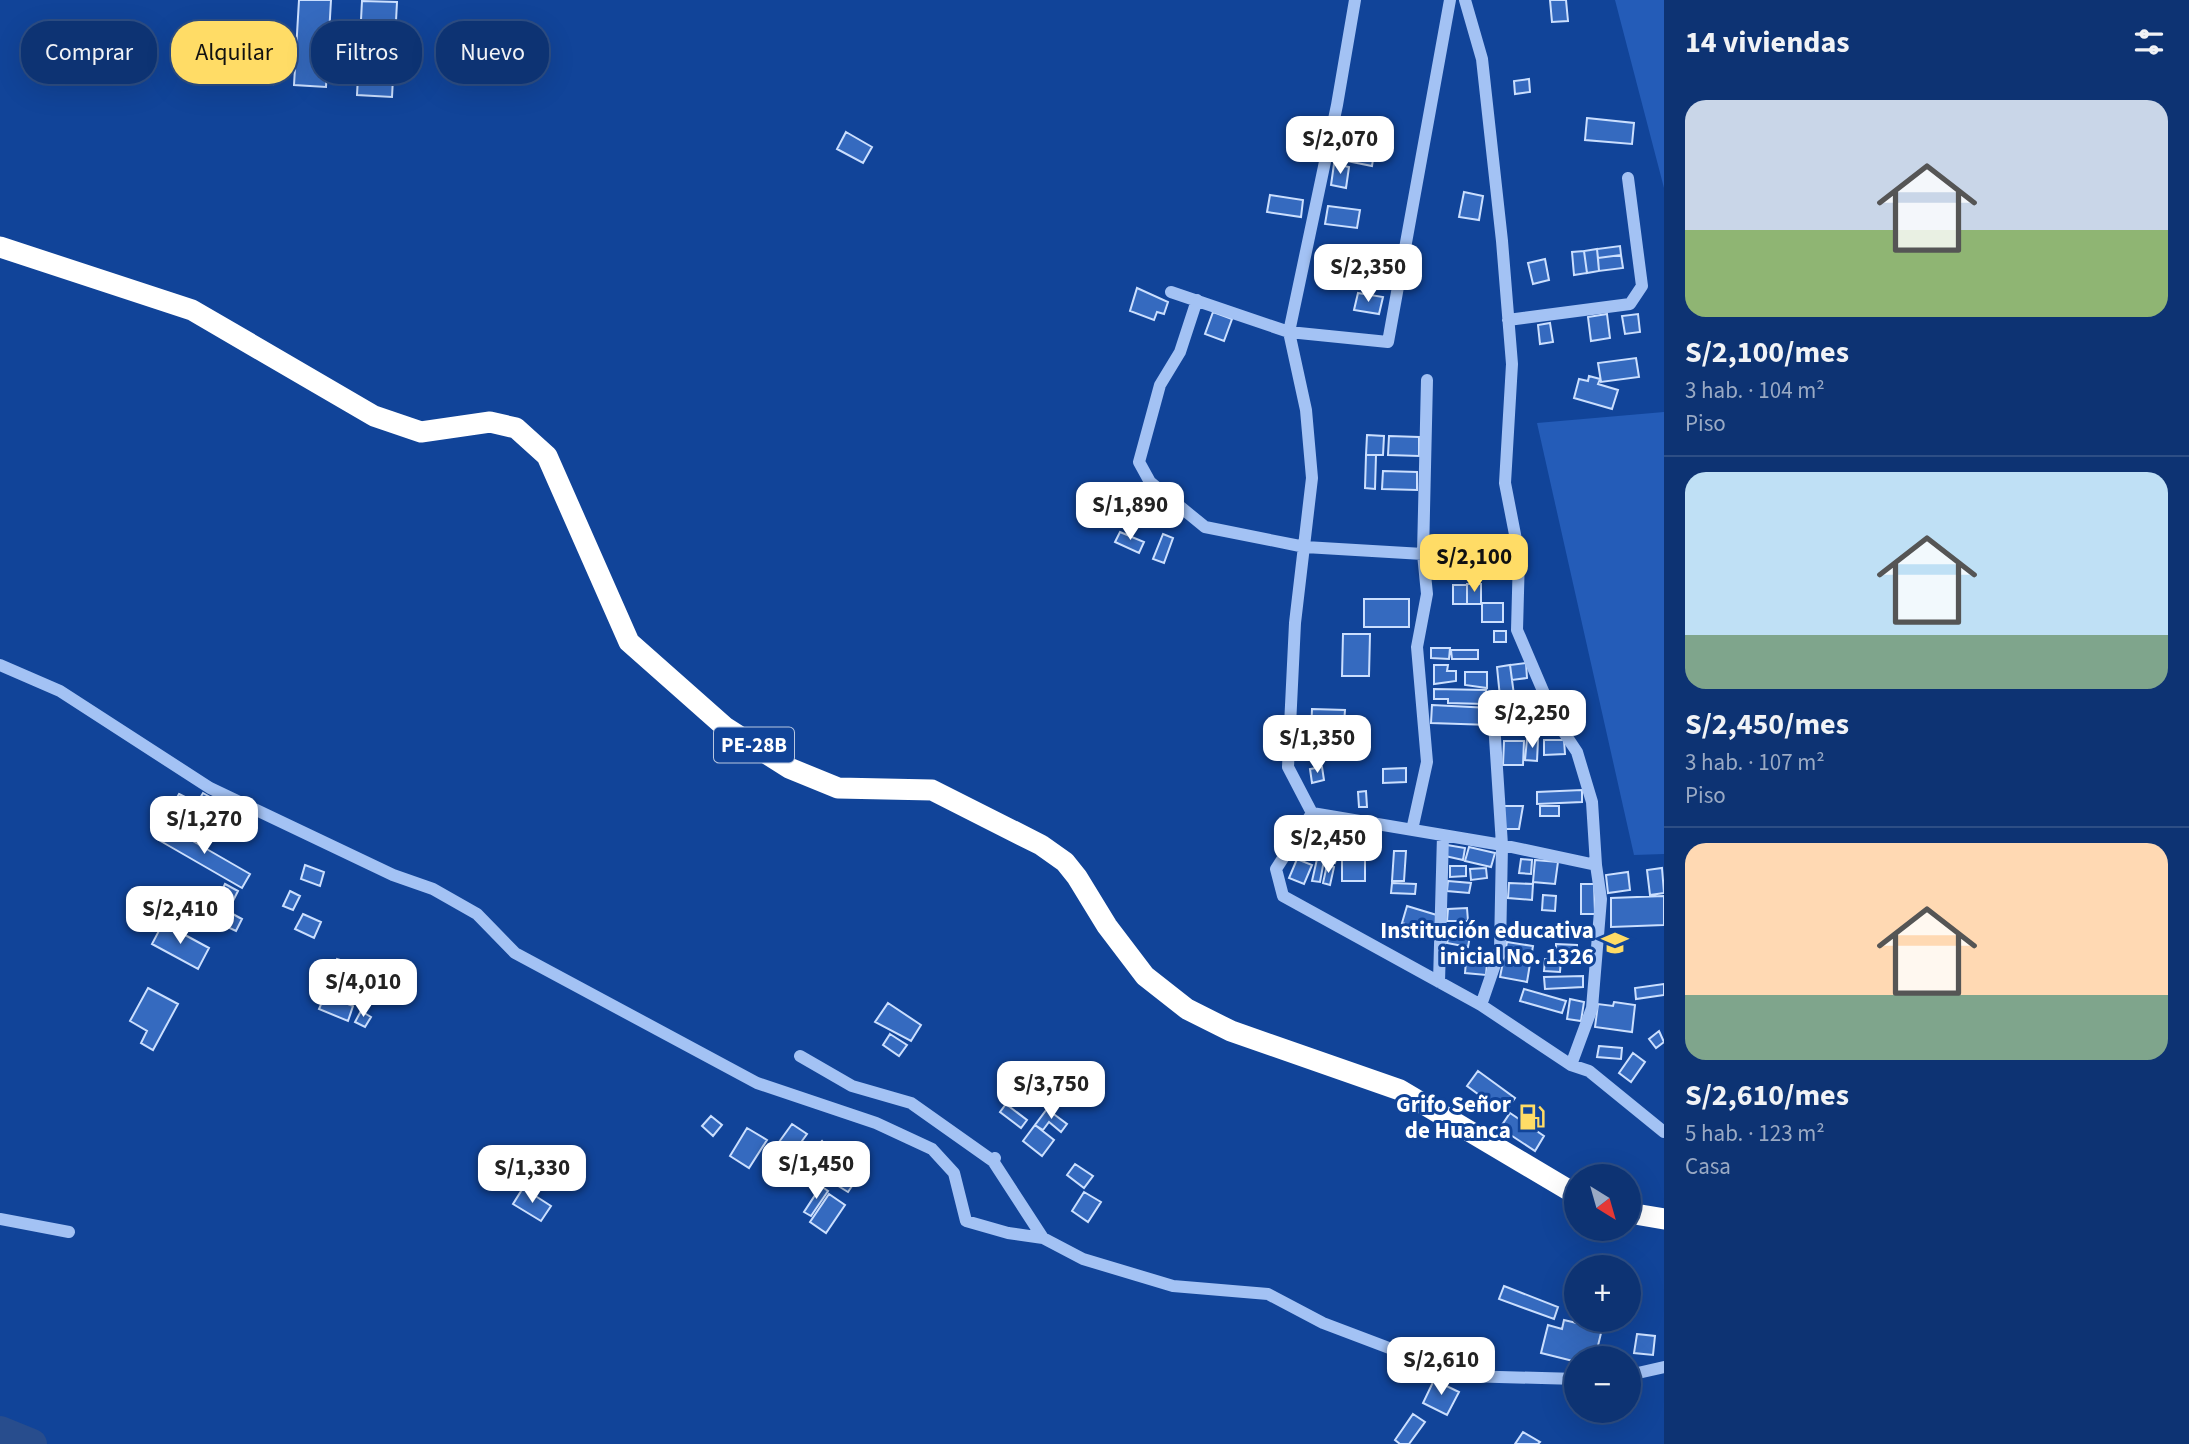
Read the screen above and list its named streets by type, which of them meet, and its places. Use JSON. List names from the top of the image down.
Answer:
{
  "streets": {
    "highway": ["PE-28B"]
  },
  "places": {
    "school or university": ["Institución educativa inicial No. 1326"],
    "fuel station": ["Grifo Señor de Huanca"]
  },
  "north": "bottom right",
  "page": {
    "heading": "14 viviendas",
    "chip": [
      "Comprar",
      "Alquilar",
      "Filtros",
      "Nuevo"
    ],
    "list": [
      {
        "name": "S/2,100/mes",
        "note": "3 hab. · 104 m² · Piso"
      },
      {
        "name": "S/2,450/mes",
        "note": "3 hab. · 107 m² · Piso"
      },
      {
        "name": "S/2,610/mes",
        "note": "5 hab. · 123 m² · Casa"
      }
    ],
    "price": [
      "S/2,070",
      "S/2,350",
      "S/1,890",
      "S/2,100",
      "S/2,250",
      "S/1,350",
      "S/1,270",
      "S/2,450",
      "S/2,410",
      "S/4,010",
      "S/3,750",
      "S/1,450",
      "S/1,330",
      "S/2,610"
    ],
    "map_buttons": ["+", "−"]
  }
}
